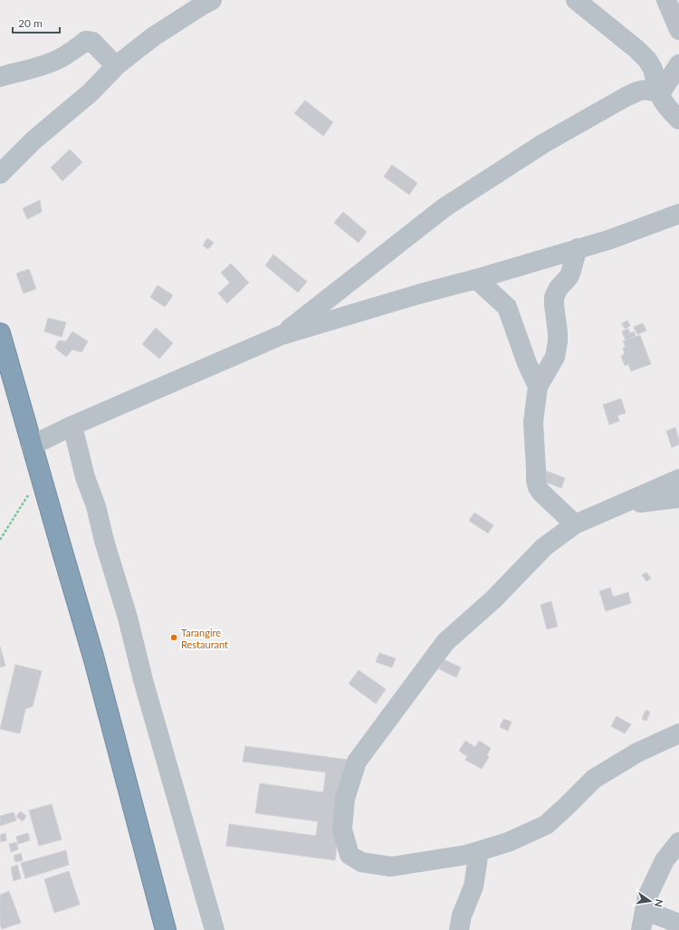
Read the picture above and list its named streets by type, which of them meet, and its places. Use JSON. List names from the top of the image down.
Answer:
{
  "places": ["Tarangire Restaurant"],
  "scale_bar": "20 m",
  "north": "right"
}
